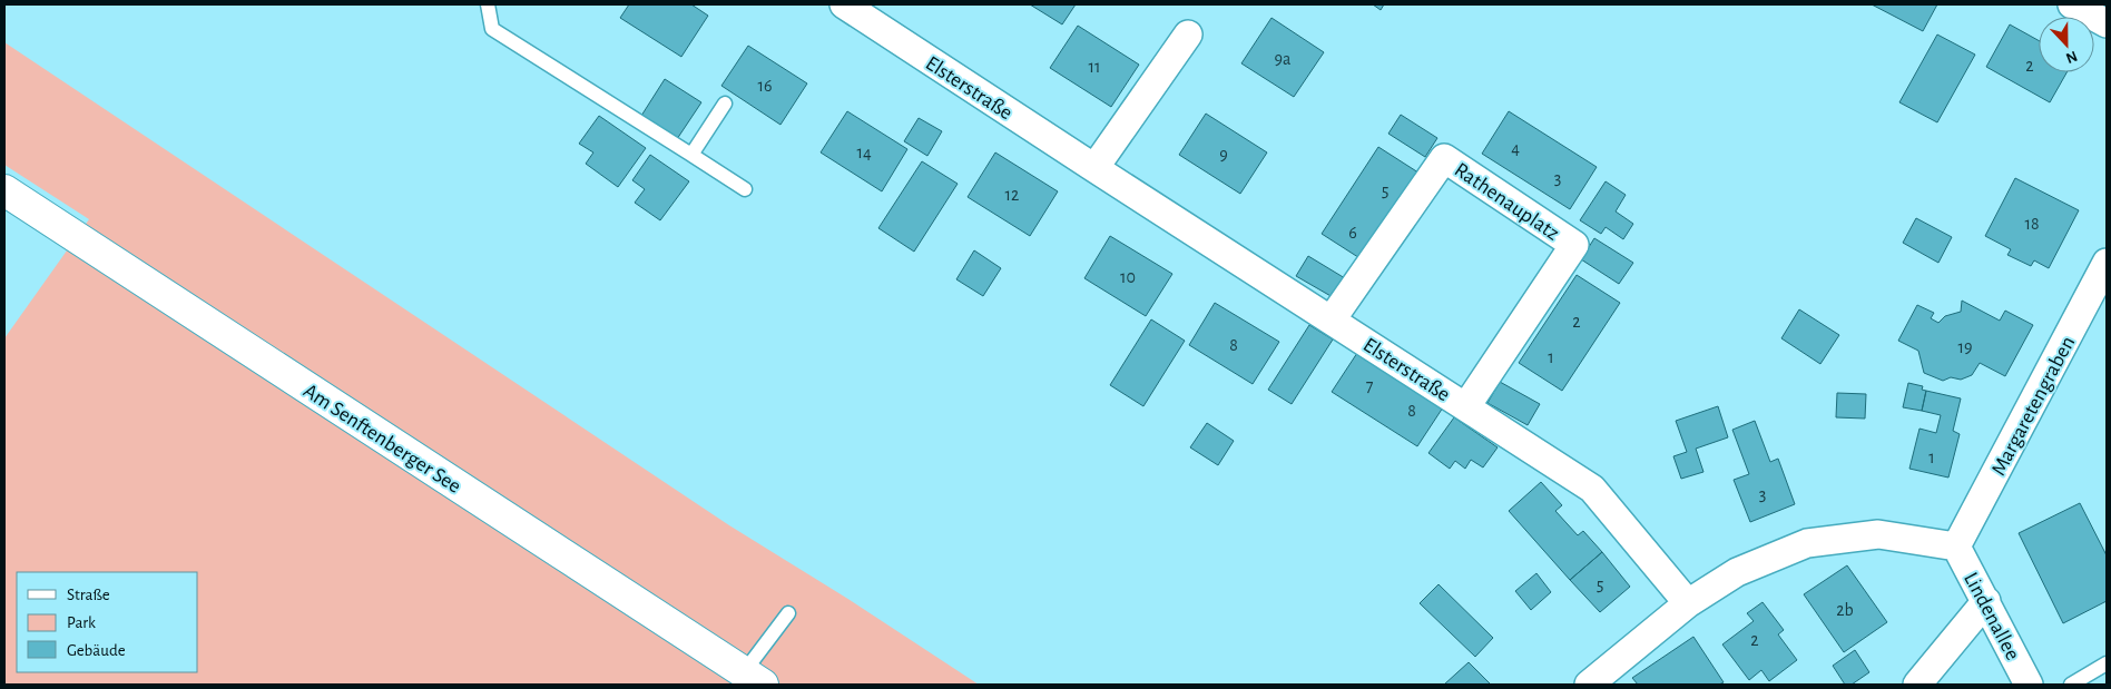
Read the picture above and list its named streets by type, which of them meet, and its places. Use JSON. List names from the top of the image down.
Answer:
{
  "streets": {
    "street": [
      "Elsterstraße",
      "Rathenauplatz",
      "Margaretengraben",
      "Am Senftenberger See",
      "Lindenallee"
    ]
  },
  "crossings": [
    ["Elsterstraße", "Rathenauplatz"],
    ["Margaretengraben", "Lindenallee"]
  ],
  "house_numbers": [
    "9a",
    "2",
    "11",
    "16",
    "4",
    "14",
    "9",
    "3",
    "5",
    "12",
    "18",
    "6",
    "10",
    "2",
    "8",
    "19",
    "1",
    "7",
    "8",
    "1",
    "3",
    "5",
    "2b",
    "2"
  ],
  "legend": ["Straße", "Park", "Gebäude"],
  "north": "bottom"
}
